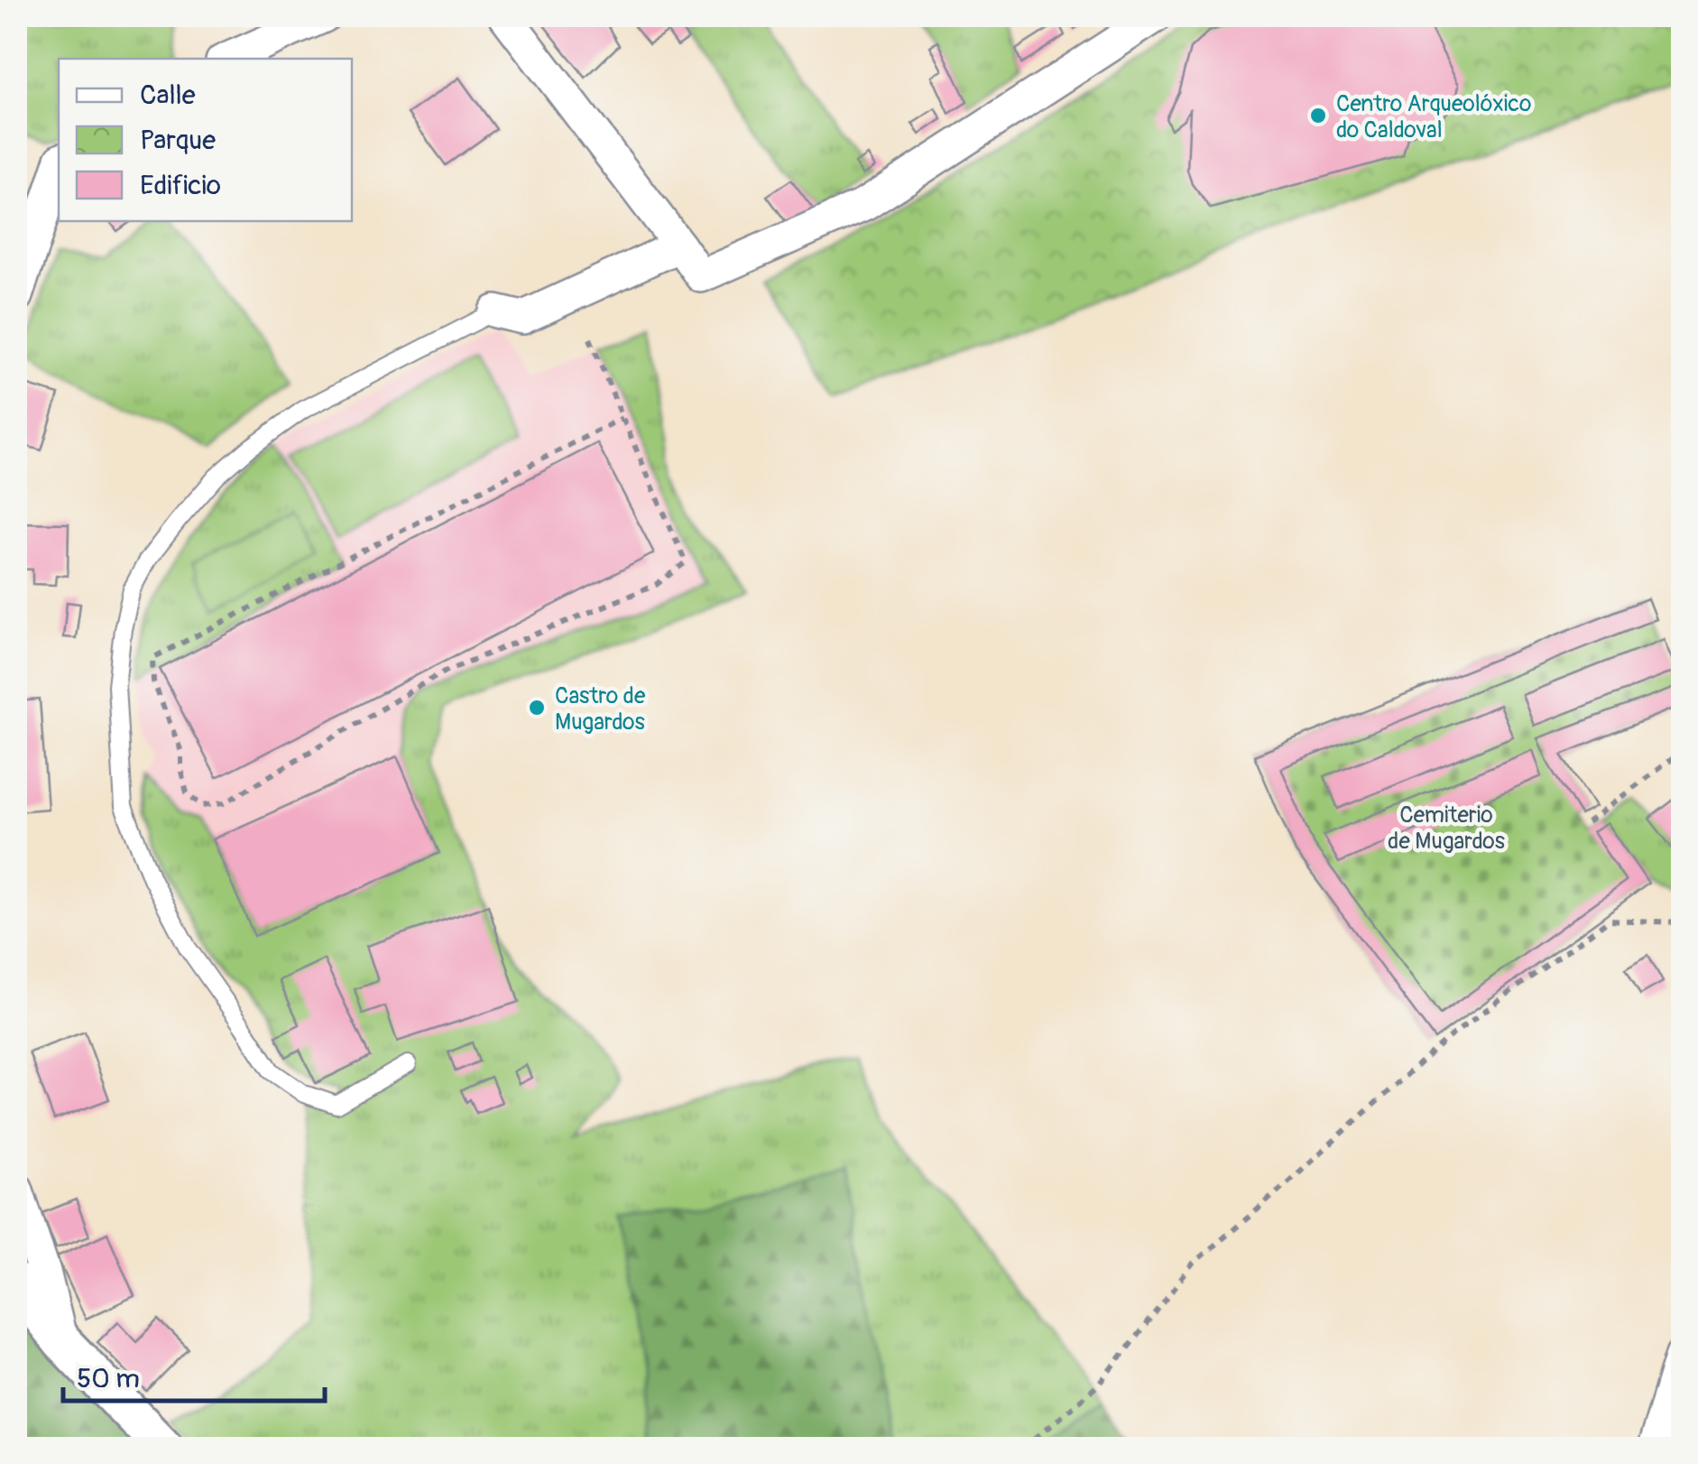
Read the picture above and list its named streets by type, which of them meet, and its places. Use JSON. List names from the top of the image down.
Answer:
{
  "parks": ["Cemiterio de Mugardos"],
  "places": ["Centro Arqueolóxico do Caldoval", "Castro de Mugardos"],
  "legend": ["Calle", "Parque", "Edificio"],
  "scale_bar": "50 m"
}
